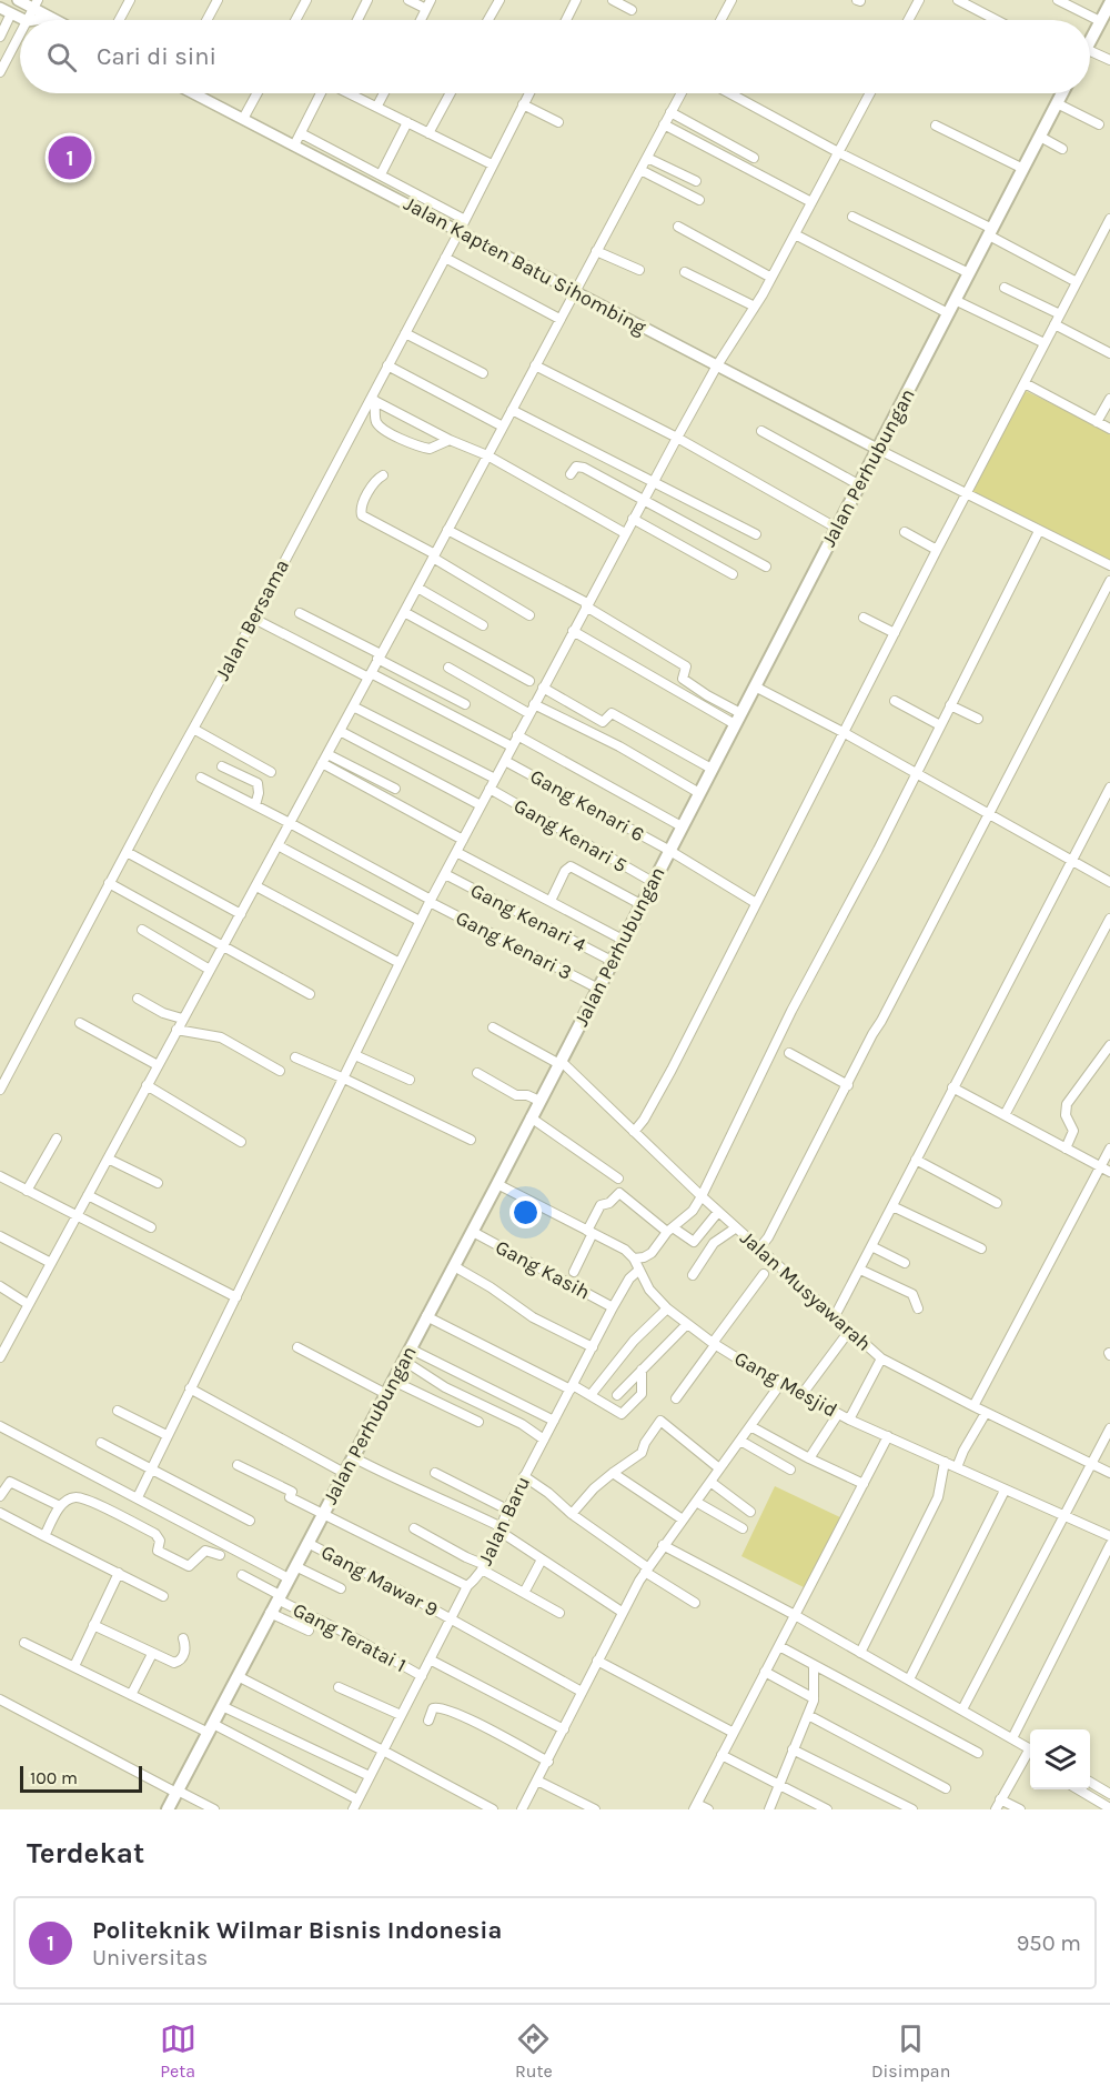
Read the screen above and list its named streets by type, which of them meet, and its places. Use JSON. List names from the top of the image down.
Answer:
{
  "streets": {
    "main road": ["Jalan Perhubungan"],
    "street": [
      "Jalan Kapten Batu Sihombing",
      "Jalan Bersama",
      "Gang Kenari 6",
      "Gang Kenari 5",
      "Gang Kenari 4",
      "Gang Kenari 3",
      "Gang Kasih",
      "Jalan Musyawarah",
      "Gang Mesjid",
      "Jalan Baru",
      "Gang Mawar 9",
      "Gang Teratai 1"
    ]
  },
  "crossings": [
    ["Jalan Kapten Batu Sihombing", "Jalan Perhubungan"],
    ["Jalan Kapten Batu Sihombing", "Jalan Bersama"],
    ["Jalan Perhubungan", "Gang Kenari 6"],
    ["Jalan Perhubungan", "Gang Kenari 5"],
    ["Jalan Perhubungan", "Gang Kenari 4"],
    ["Jalan Perhubungan", "Gang Kenari 3"],
    ["Jalan Perhubungan", "Gang Kasih"],
    ["Jalan Perhubungan", "Jalan Musyawarah"],
    ["Jalan Perhubungan", "Gang Mesjid"],
    ["Jalan Perhubungan", "Gang Mawar 9"],
    ["Jalan Perhubungan", "Gang Teratai 1"],
    ["Gang Kasih", "Jalan Baru"],
    ["Gang Mesjid", "Jalan Baru"],
    ["Jalan Baru", "Gang Mawar 9"],
    ["Jalan Baru", "Gang Teratai 1"]
  ],
  "scale_bar": "100 m",
  "page": {
    "search": "Cari di sini",
    "pins": "1",
    "scale": "100 m",
    "heading": "Terdekat",
    "list": [
      {
        "mark": "1",
        "name": "Politeknik Wilmar Bisnis Indonesia",
        "note": "Universitas",
        "value": "950 m"
      }
    ],
    "nav": ["Peta", "Rute", "Disimpan"]
  }
}
